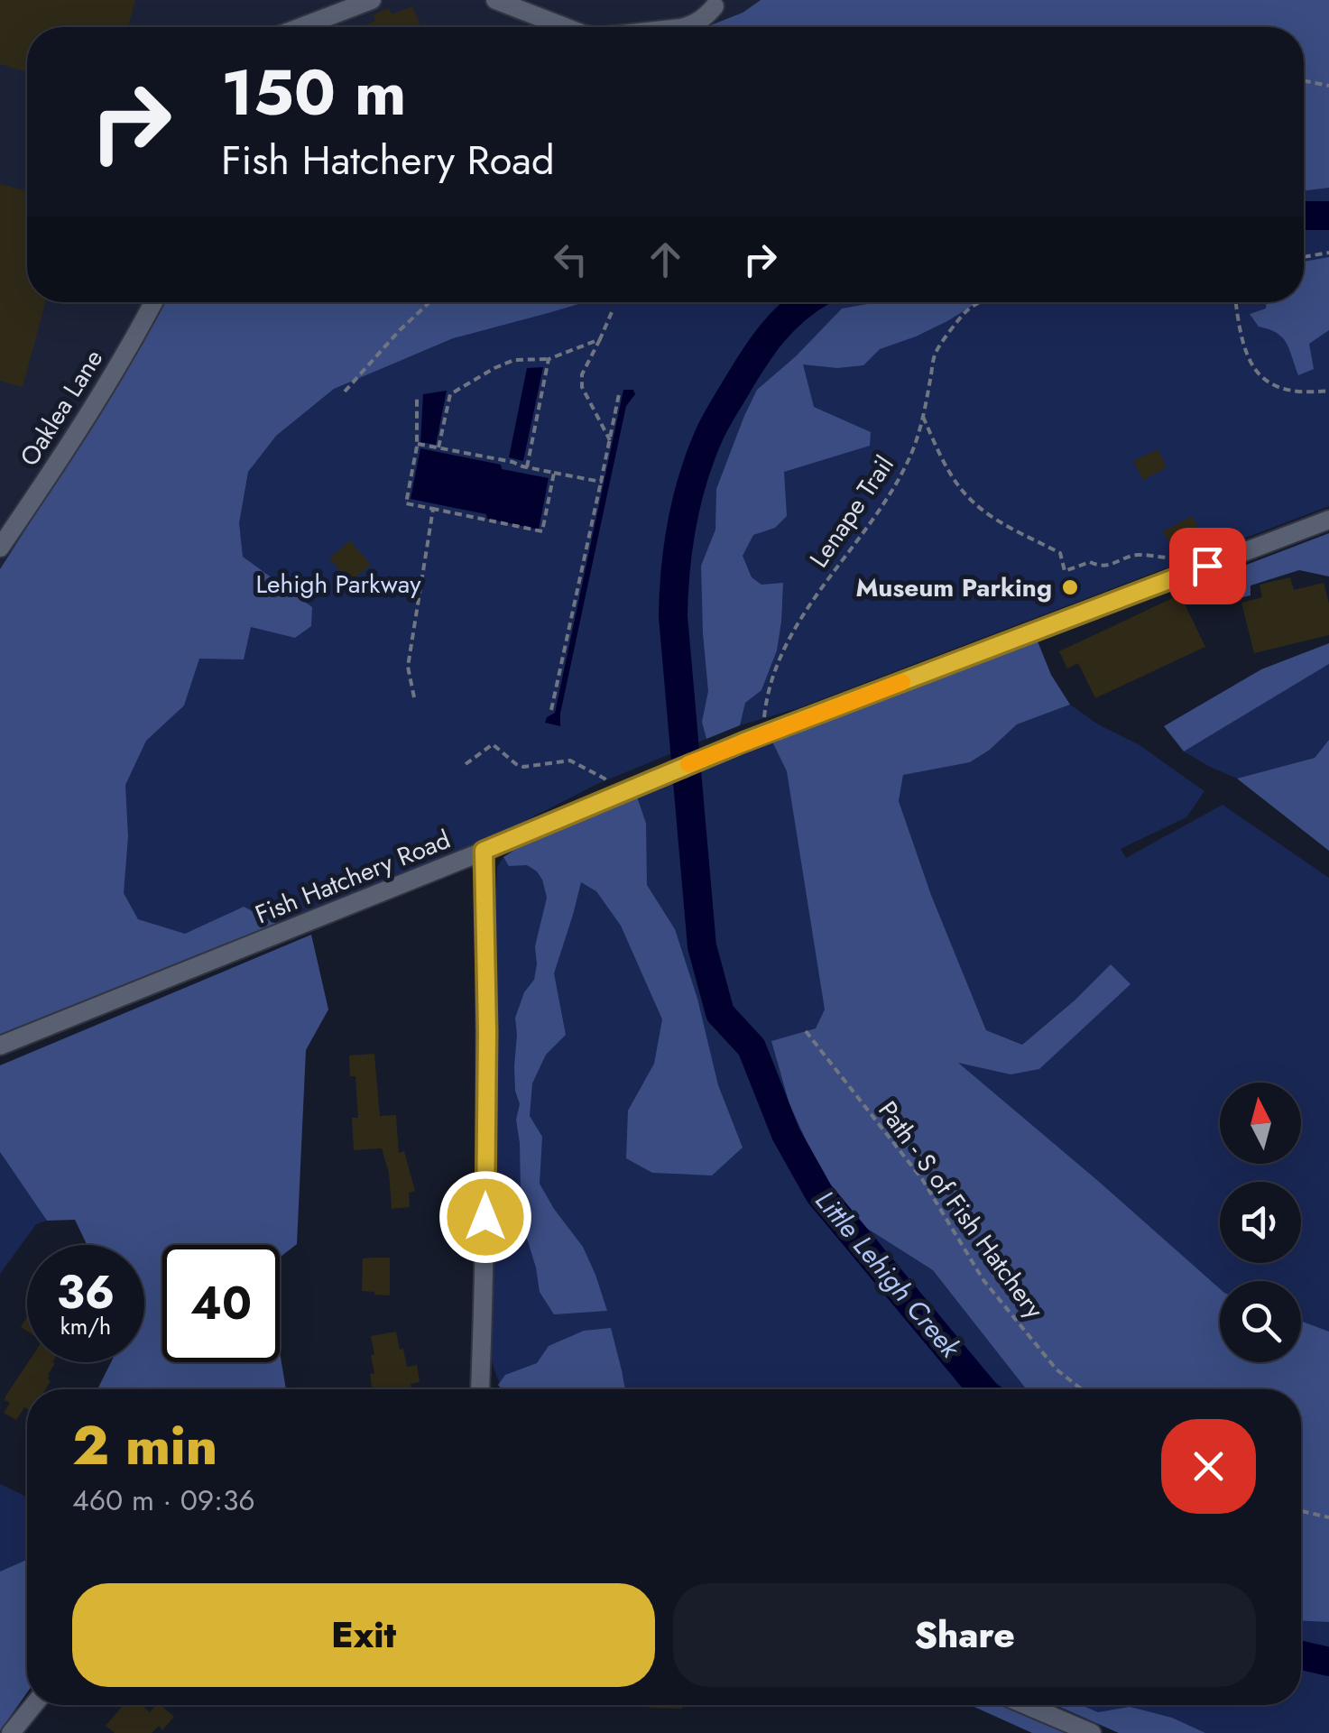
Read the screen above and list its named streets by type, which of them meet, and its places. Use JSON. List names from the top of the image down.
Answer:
{
  "streets": {
    "street": ["Oaklea Lane", "Fish Hatchery Road"],
    "path": ["Lenape Trail", "Path - S of Fish Hatchery"]
  },
  "crossings": [
    ["Lenape Trail", "Fish Hatchery Road"]
  ],
  "water": ["Little Lehigh Creek"],
  "parks": ["Lehigh Parkway"],
  "places": ["Museum Parking"],
  "north": "top",
  "page": {
    "turn": ["150 m", "Fish Hatchery Road"],
    "speed": "36 km/h",
    "limit": "40",
    "heading": ["2 min", "460 m · 09:36"],
    "buttons": ["Exit", "Share"]
  }
}
